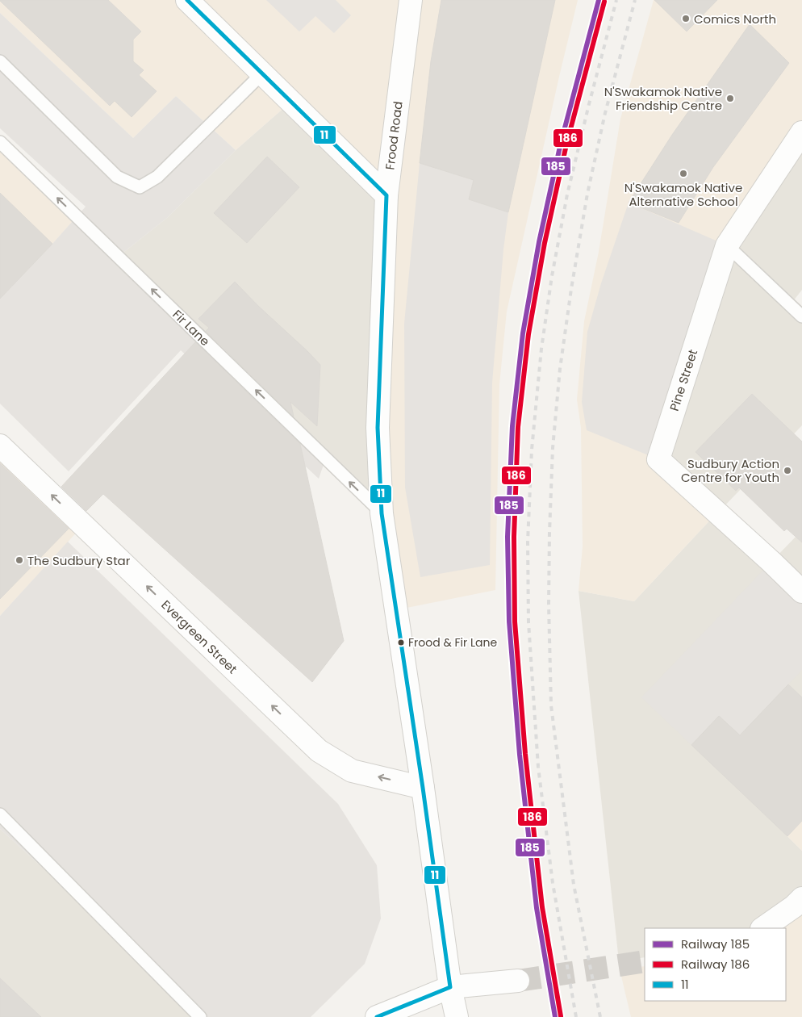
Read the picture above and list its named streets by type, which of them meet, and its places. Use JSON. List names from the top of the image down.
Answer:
{
  "streets": {
    "street": ["Frood Road", "Pine Street", "Evergreen Street"],
    "lane": ["Fir Lane"]
  },
  "crossings": [
    ["Frood Road", "Fir Lane"],
    ["Frood Road", "Evergreen Street"]
  ],
  "one_way": ["Fir Lane", "Evergreen Street"],
  "places": [
    "Comics North",
    "N'Swakamok Native Friendship Centre",
    "N'Swakamok Native Alternative School",
    "Sudbury Action Centre for Youth",
    "The Sudbury Star",
    "Frood & Fir Lane"
  ],
  "lines": ["rail line 185", "transit line 11", "rail line 186"],
  "legend": ["Railway 185", "Railway 186", "11"]
}
